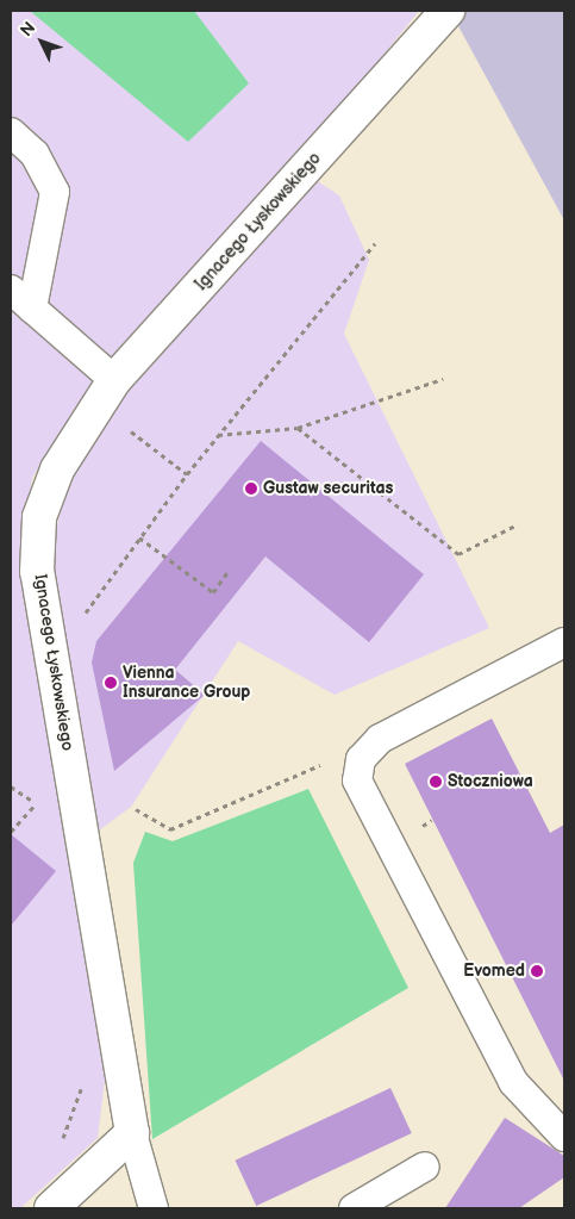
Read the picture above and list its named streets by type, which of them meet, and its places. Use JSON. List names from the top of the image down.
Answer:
{
  "streets": {
    "street": ["Ignacego Łyskowskiego"]
  },
  "places": [
    "Gustaw securitas",
    "Vienna Insurance Group",
    "Stoczniowa",
    "Evomed"
  ],
  "north": "top left"
}
